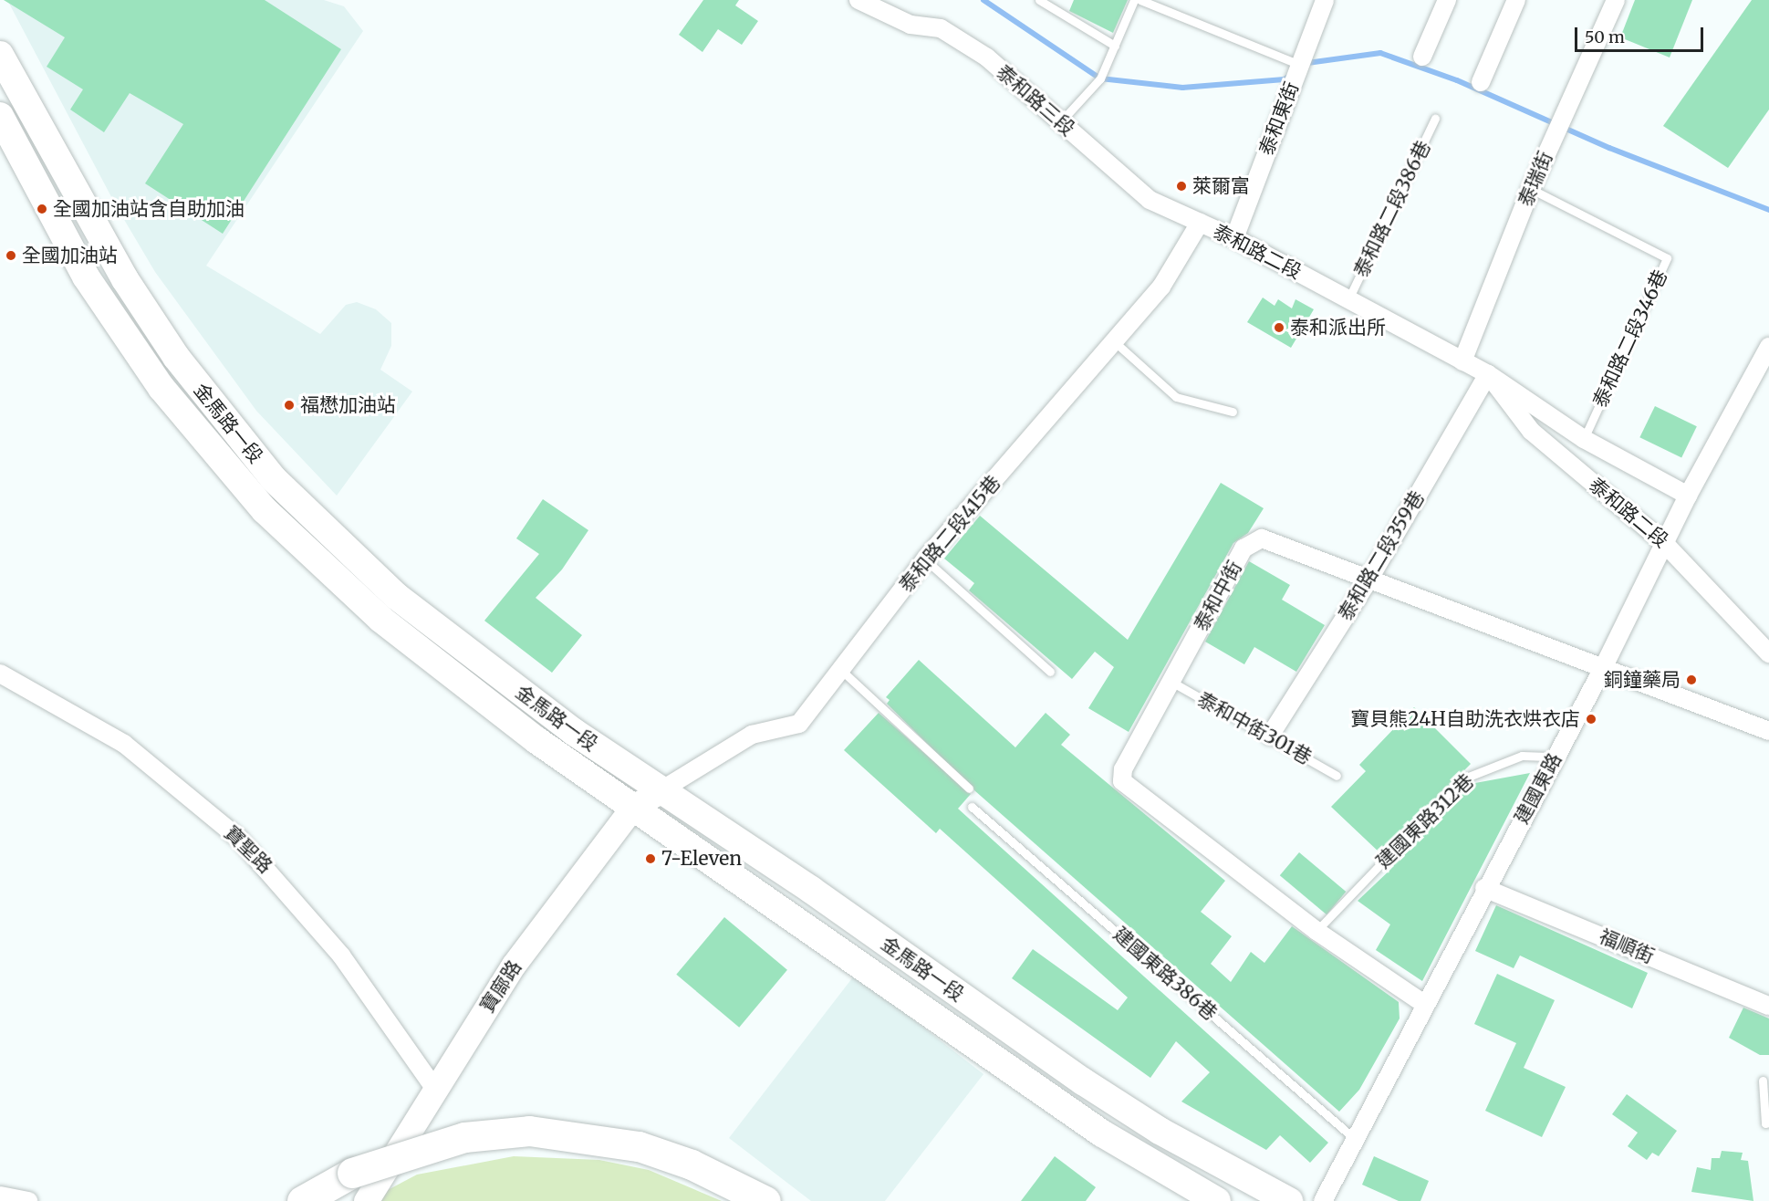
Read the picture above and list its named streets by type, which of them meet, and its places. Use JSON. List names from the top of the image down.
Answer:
{
  "streets": {
    "main road": ["金馬路一段"],
    "street": [
      "泰和路三段",
      "泰和東街",
      "泰瑞街",
      "泰和路二段",
      "泰和路二段415巷",
      "泰和路二段359巷",
      "泰和中街",
      "建國東路",
      "寶聖路",
      "福順街",
      "寶廍路"
    ],
    "lane": [
      "泰和路二段386巷",
      "泰和路二段346巷",
      "泰和中街301巷",
      "建國東路312巷",
      "建國東路386巷"
    ]
  },
  "crossings": [
    ["泰和路三段", "泰和路二段"],
    ["泰和路三段", "泰和路二段415巷"],
    ["泰和東街", "泰和路二段"],
    ["泰瑞街", "泰和路二段"],
    ["泰瑞街", "泰和路二段346巷"],
    ["泰和路二段386巷", "泰和路二段"],
    ["泰和路二段", "泰和路二段346巷"],
    ["泰和路二段", "泰和路二段415巷"],
    ["泰和路二段", "泰和路二段359巷"],
    ["泰和路二段", "建國東路"],
    ["金馬路一段", "泰和路二段415巷"],
    ["金馬路一段", "寶廍路"],
    ["泰和路二段415巷", "寶廍路"],
    ["泰和路二段359巷", "泰和中街"],
    ["泰和路二段359巷", "泰和中街301巷"],
    ["泰和中街", "泰和中街301巷"],
    ["泰和中街", "建國東路"],
    ["泰和中街", "建國東路312巷"],
    ["建國東路", "建國東路312巷"],
    ["建國東路", "福順街"],
    ["建國東路", "建國東路386巷"],
    ["寶聖路", "寶廍路"]
  ],
  "places": [
    "萊爾富",
    "全國加油站含自助加油",
    "全國加油站",
    "泰和派出所",
    "福懋加油站",
    "銅鐘藥局",
    "寶貝熊24H自助洗衣烘衣店",
    "7-Eleven"
  ],
  "scale_bar": "50 m"
}
